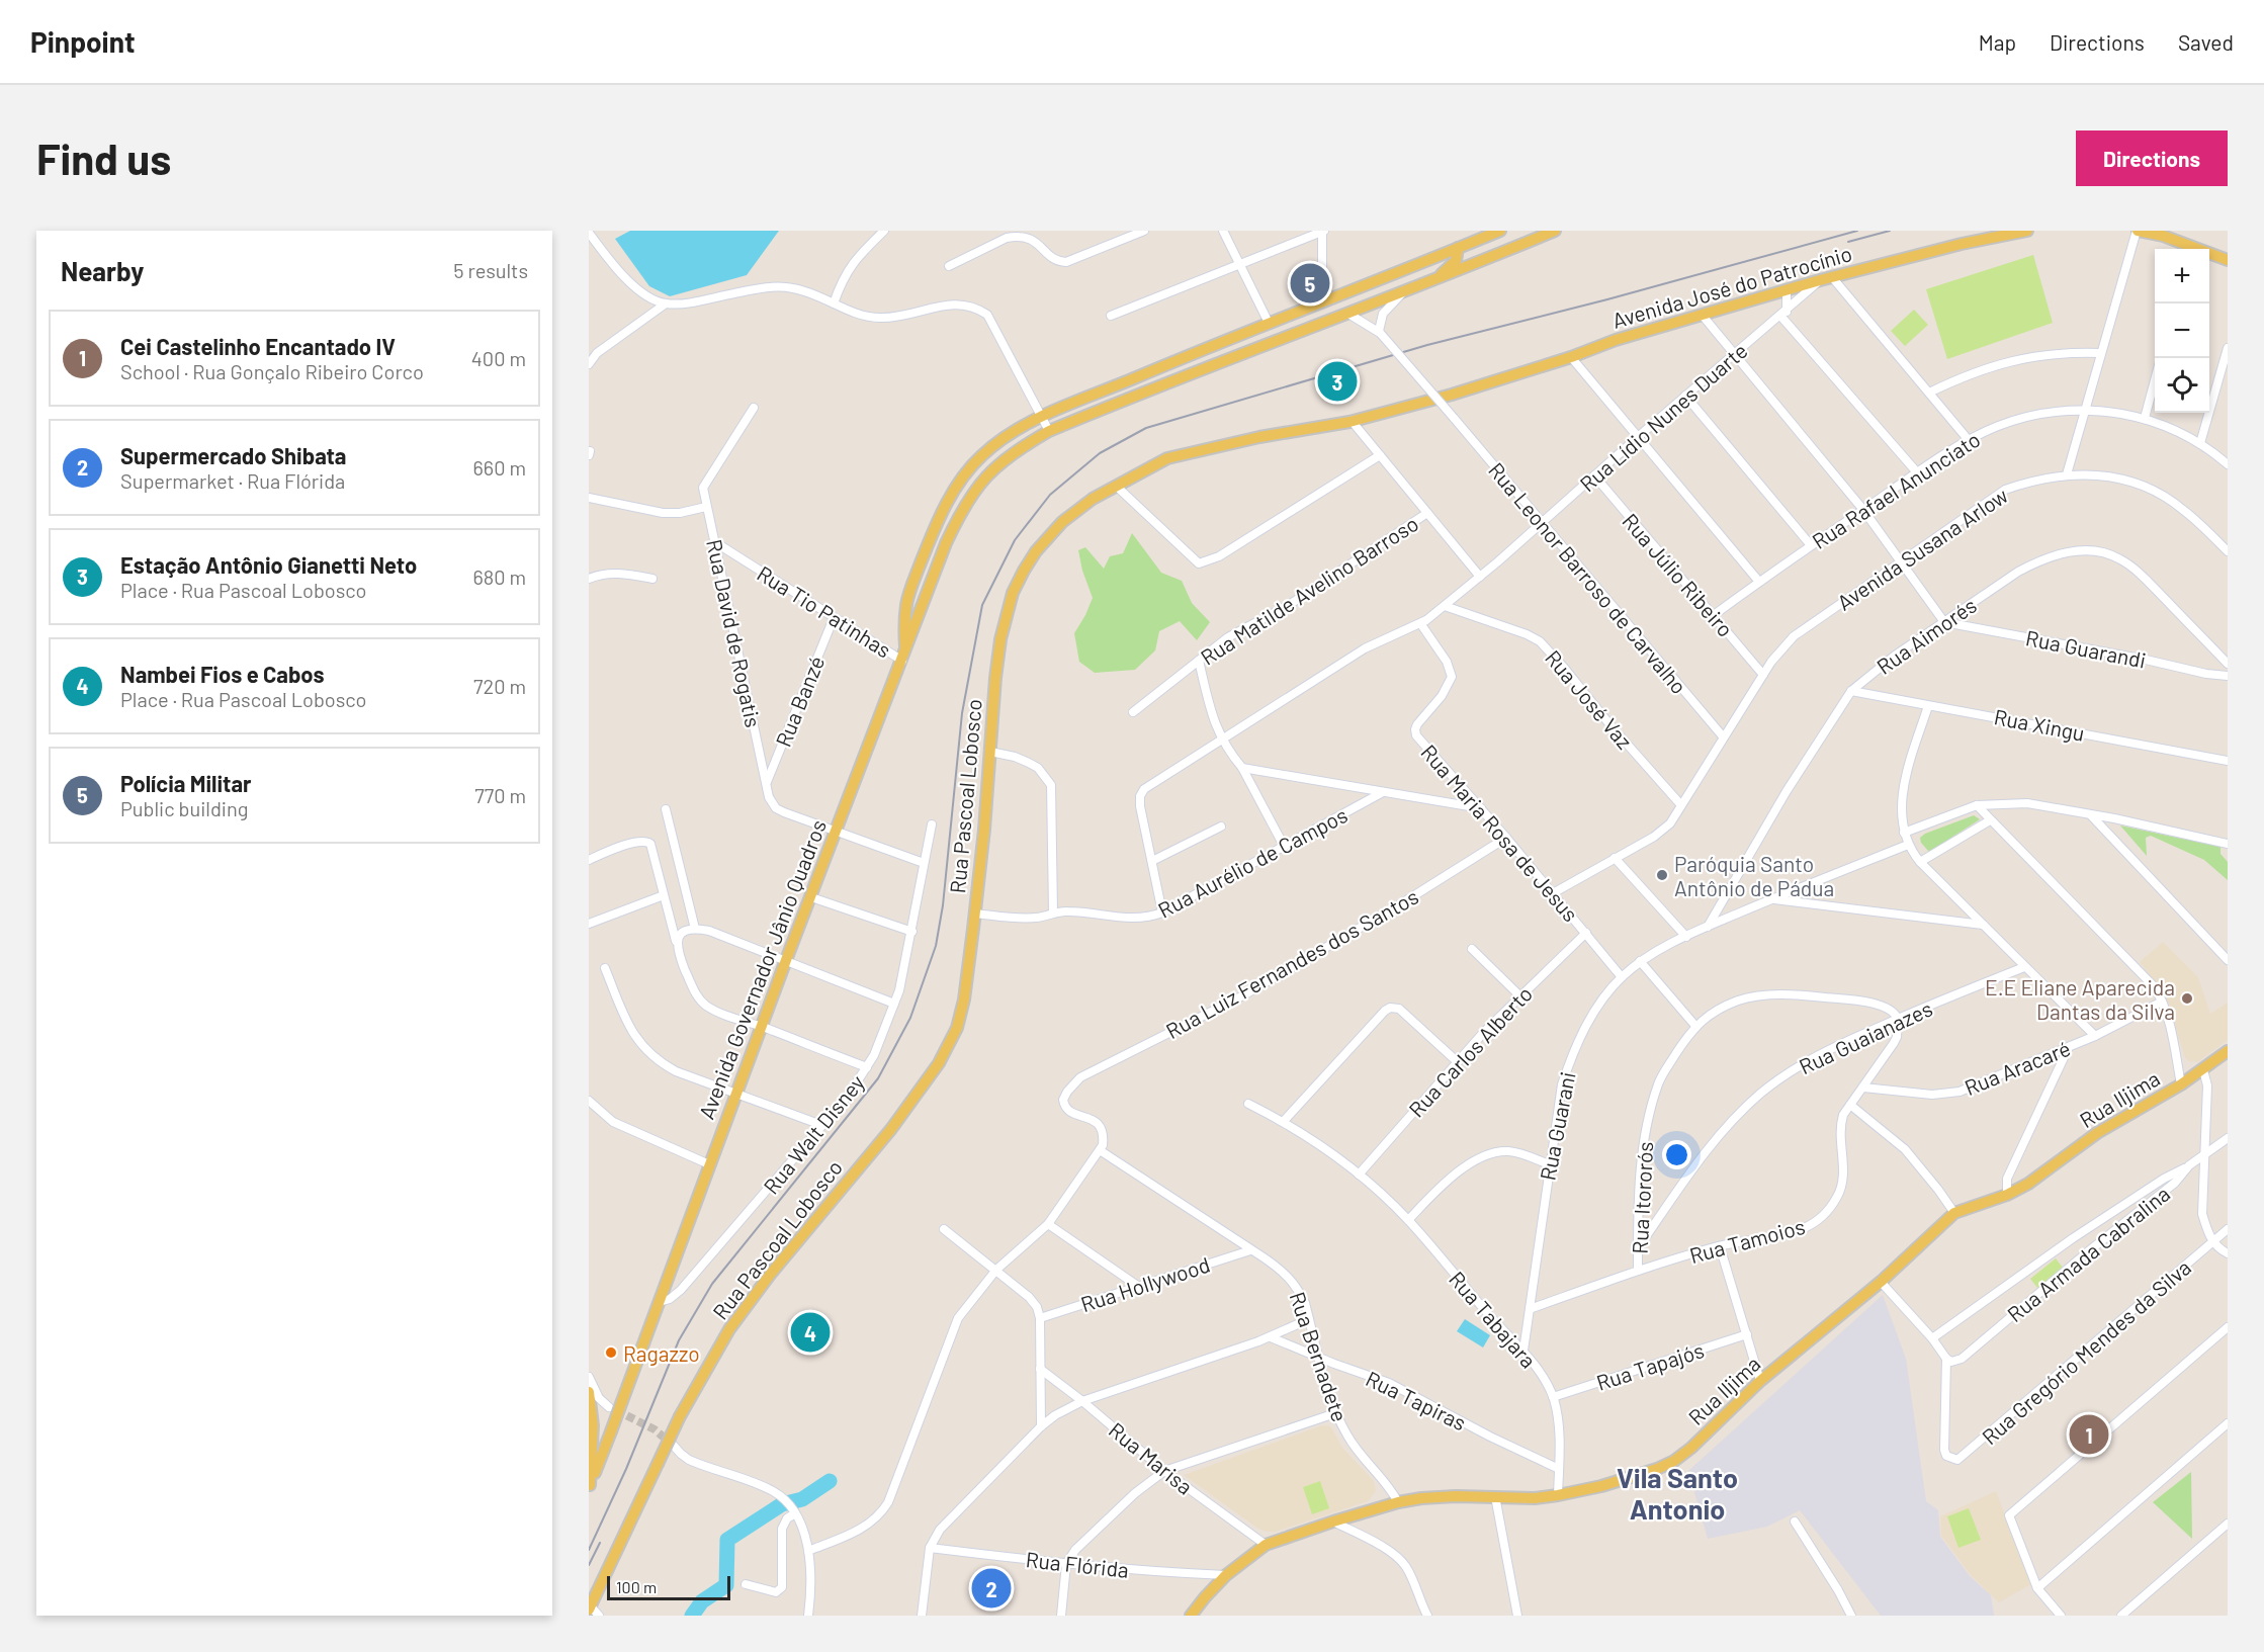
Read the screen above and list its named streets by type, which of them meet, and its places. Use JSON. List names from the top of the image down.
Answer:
{
  "streets": {
    "main road": [
      "Avenida José do Patrocínio",
      "Rua Pascoal Lobosco",
      "Avenida Governador Jânio Quadros",
      "Rua Iljima"
    ],
    "street": [
      "Rua Lídio Nunes Duarte",
      "Rua Rafael Anunciato",
      "Avenida Susana Arlow",
      "Rua Júlio Ribeiro",
      "Rua Leonor Barroso de Carvalho",
      "Rua Matilde Avelino Barroso",
      "Rua Tio Patinhas",
      "Rua David de Rogatis",
      "Rua Aimorés",
      "Rua Guarandi",
      "Rua José Vaz",
      "Rua Banzé",
      "Rua Xingu",
      "Rua Maria Rosa de Jesus",
      "Rua Aurélio de Campos",
      "Rua Luiz Fernandes dos Santos",
      "Rua Guaianazes",
      "Rua Carlos Alberto",
      "Rua Aracaré",
      "Rua Guarani",
      "Rua Walt Disney",
      "Rua Itororós",
      "Rua Tamoios",
      "Rua Armada Cabralina",
      "Rua Hollywood",
      "Rua Tabajara",
      "Rua Gregório Mendes da Silva",
      "Rua Bernadete",
      "Rua Tapajós",
      "Rua Tapiras",
      "Rua Marisa",
      "Rua Flórida"
    ]
  },
  "crossings": [
    ["Avenida José do Patrocínio", "Rua Lídio Nunes Duarte"],
    ["Avenida José do Patrocínio", "Rua Pascoal Lobosco"],
    ["Rua Lídio Nunes Duarte", "Rua Júlio Ribeiro"],
    ["Rua Lídio Nunes Duarte", "Rua Leonor Barroso de Carvalho"],
    ["Rua Lídio Nunes Duarte", "Rua José Vaz"],
    ["Rua Lídio Nunes Duarte", "Rua Maria Rosa de Jesus"],
    ["Rua Rafael Anunciato", "Rua Júlio Ribeiro"],
    ["Avenida Susana Arlow", "Rua Júlio Ribeiro"],
    ["Avenida Susana Arlow", "Rua Leonor Barroso de Carvalho"],
    ["Avenida Susana Arlow", "Rua José Vaz"],
    ["Avenida Susana Arlow", "Rua Maria Rosa de Jesus"],
    ["Rua Leonor Barroso de Carvalho", "Avenida Governador Jânio Quadros"],
    ["Rua Tio Patinhas", "Rua David de Rogatis"],
    ["Rua Tio Patinhas", "Rua Banzé"],
    ["Rua Tio Patinhas", "Avenida Governador Jânio Quadros"],
    ["Rua David de Rogatis", "Rua Banzé"],
    ["Rua David de Rogatis", "Avenida Governador Jânio Quadros"],
    ["Rua David de Rogatis", "Rua Walt Disney"],
    ["Rua Aimorés", "Rua Guarandi"],
    ["Rua Aimorés", "Rua Xingu"],
    ["Rua Aimorés", "Rua Guarani"],
    ["Rua Pascoal Lobosco", "Rua Aurélio de Campos"],
    ["Rua Maria Rosa de Jesus", "Rua Luiz Fernandes dos Santos"],
    ["Rua Maria Rosa de Jesus", "Rua Carlos Alberto"],
    ["Rua Maria Rosa de Jesus", "Rua Guarani"],
    ["Rua Luiz Fernandes dos Santos", "Rua Bernadete"],
    ["Avenida Governador Jânio Quadros", "Rua Walt Disney"],
    ["Rua Guaianazes", "Rua Itororós"],
    ["Rua Guaianazes", "Rua Tamoios"],
    ["Rua Carlos Alberto", "Rua Tabajara"],
    ["Rua Aracaré", "Rua Tamoios"],
    ["Rua Iljima", "Rua Tabajara"],
    ["Rua Iljima", "Rua Bernadete"],
    ["Rua Iljima", "Rua Marisa"],
    ["Rua Iljima", "Rua Flórida"],
    ["Rua Guarani", "Rua Tamoios"],
    ["Rua Guarani", "Rua Tabajara"],
    ["Rua Itororós", "Rua Tamoios"],
    ["Rua Armada Cabralina", "Rua Gregório Mendes da Silva"],
    ["Rua Hollywood", "Rua Bernadete"],
    ["Rua Tabajara", "Rua Tapajós"],
    ["Rua Tabajara", "Rua Tapiras"],
    ["Rua Bernadete", "Rua Tapiras"]
  ],
  "districts": ["Vila Santo Antonio"],
  "places": ["Paróquia Santo Antônio de Pádua", "E.E Eliane Aparecida Dantas da Silva", "Ragazzo"],
  "scale_bar": "100 m",
  "page": {
    "header": "Pinpoint",
    "nav": ["Map", "Directions", "Saved"],
    "buttons": "Directions",
    "title": "Find us",
    "heading": ["Nearby", "5 results"],
    "map_buttons": ["+", "−"],
    "pins": [
      "5",
      "3",
      "4",
      "1",
      "2"
    ],
    "list": [
      {
        "mark": "1",
        "name": "Cei Castelinho Encantado IV",
        "note": "School · Rua Gonçalo Ribeiro Corco",
        "value": "400 m"
      },
      {
        "mark": "2",
        "name": "Supermercado Shibata",
        "note": "Supermarket · Rua Flórida",
        "value": "660 m"
      },
      {
        "mark": "3",
        "name": "Estação Antônio Gianetti Neto",
        "note": "Place · Rua Pascoal Lobosco",
        "value": "680 m"
      },
      {
        "mark": "4",
        "name": "Nambei Fios e Cabos",
        "note": "Place · Rua Pascoal Lobosco",
        "value": "720 m"
      },
      {
        "mark": "5",
        "name": "Polícia Militar",
        "note": "Public building",
        "value": "770 m"
      }
    ],
    "scale": "100 m"
  }
}
